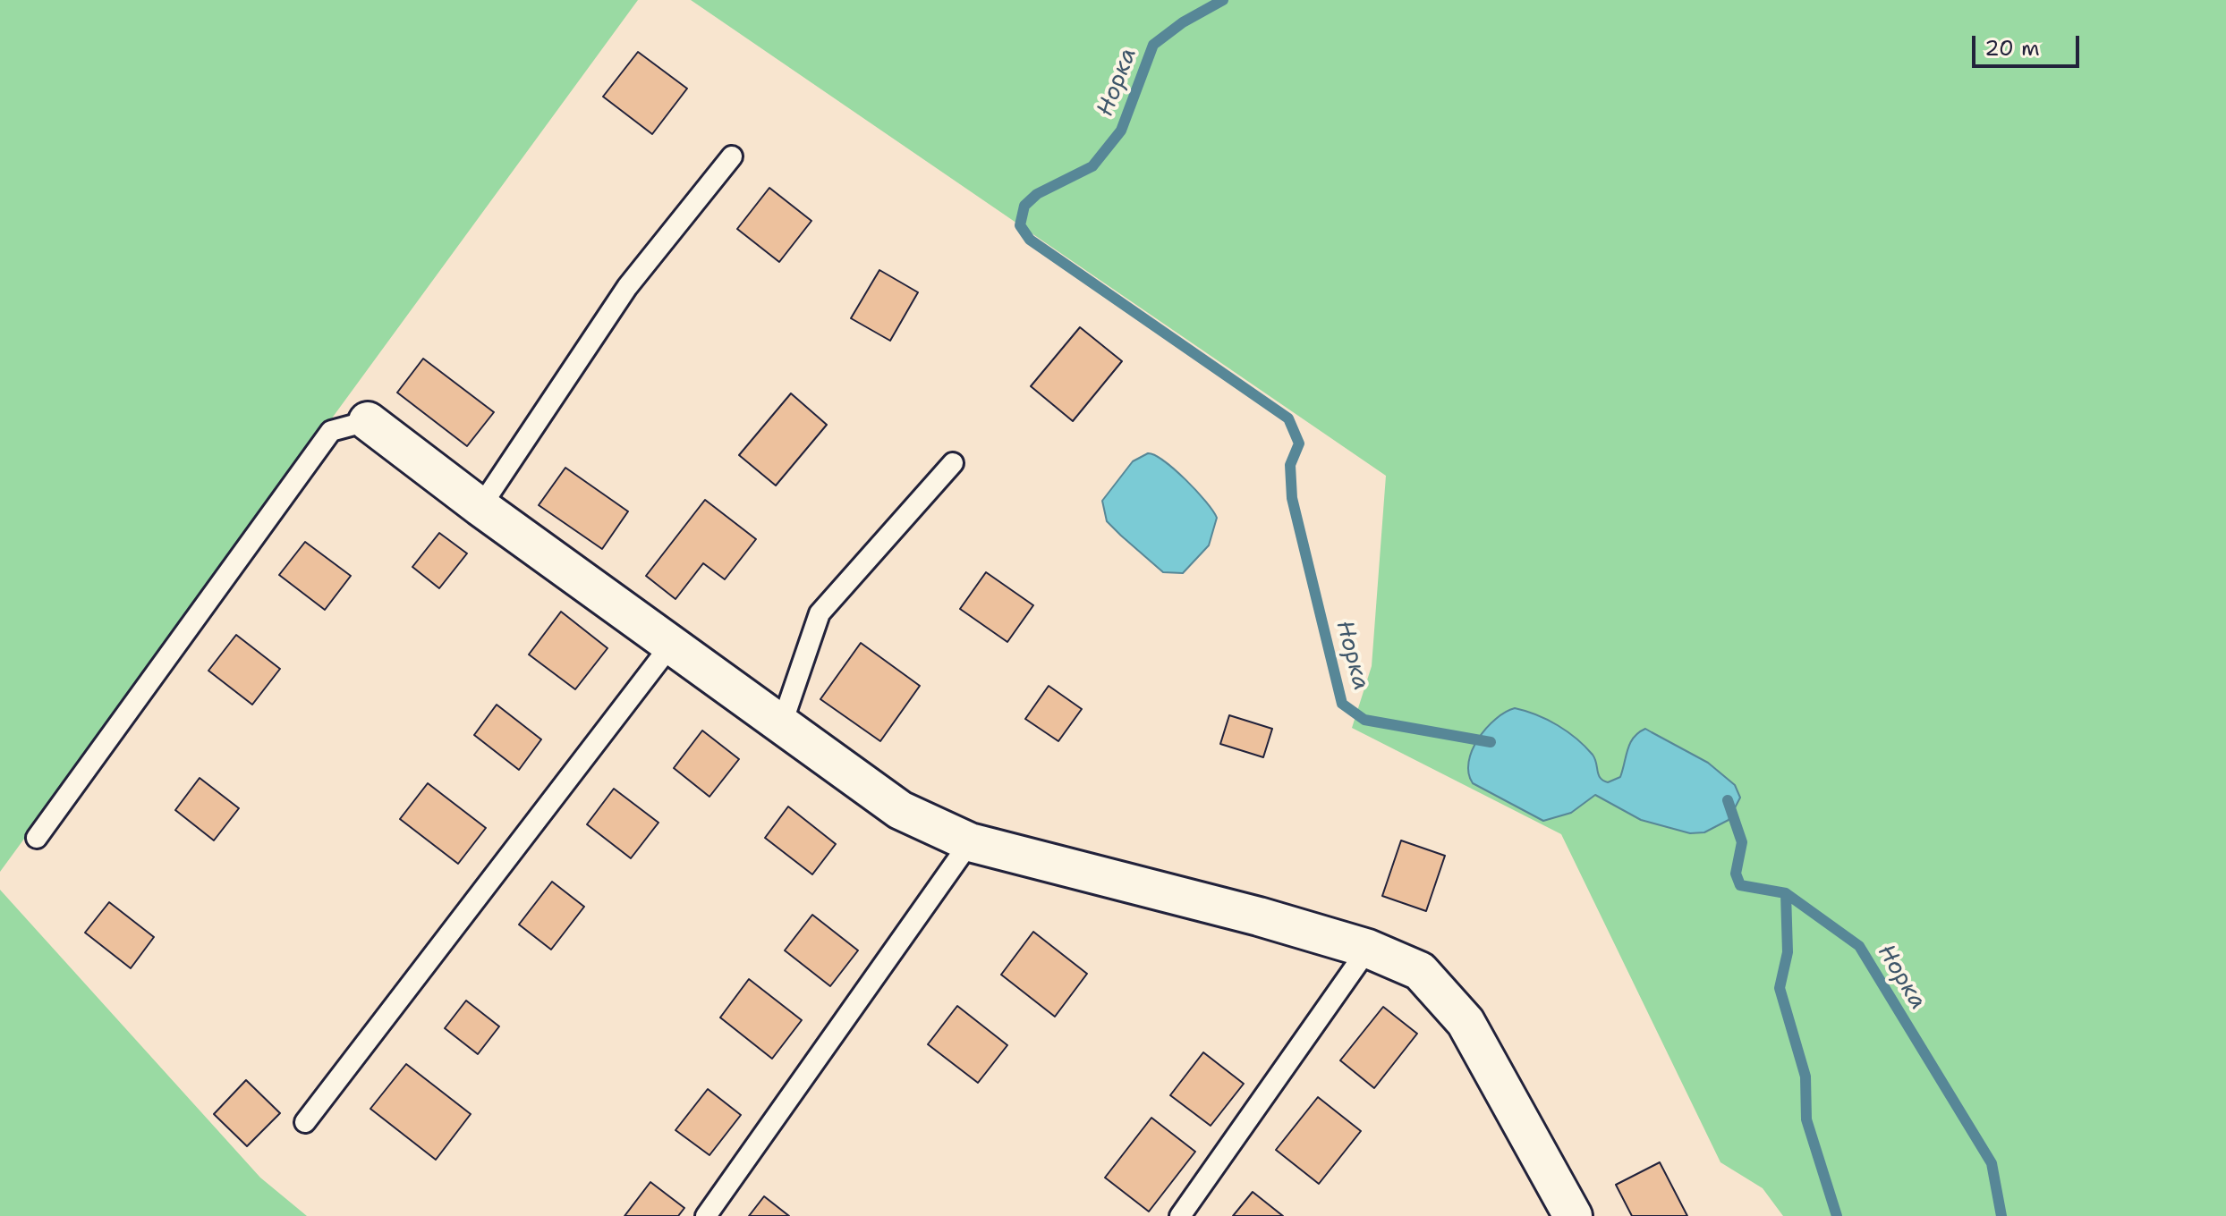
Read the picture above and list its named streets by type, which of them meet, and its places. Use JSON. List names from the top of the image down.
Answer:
{
  "water": ["Норка"],
  "scale_bar": "20 m"
}
